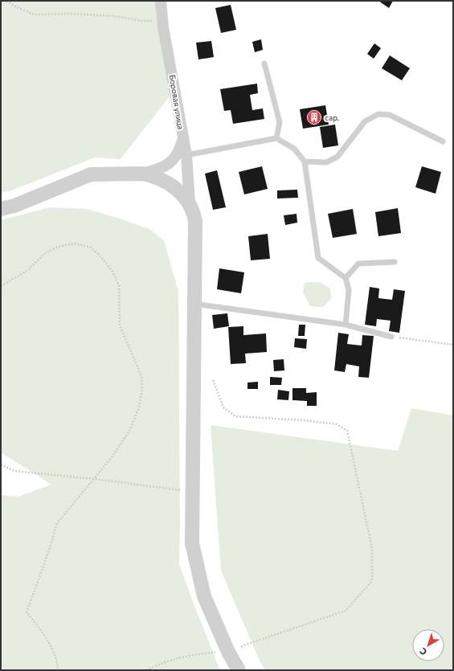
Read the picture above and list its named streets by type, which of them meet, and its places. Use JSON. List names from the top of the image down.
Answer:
{
  "streets": {
    "street": ["Боровая улица"]
  },
  "places": {
    "building": ["сар."]
  },
  "north": "bottom left"
}
